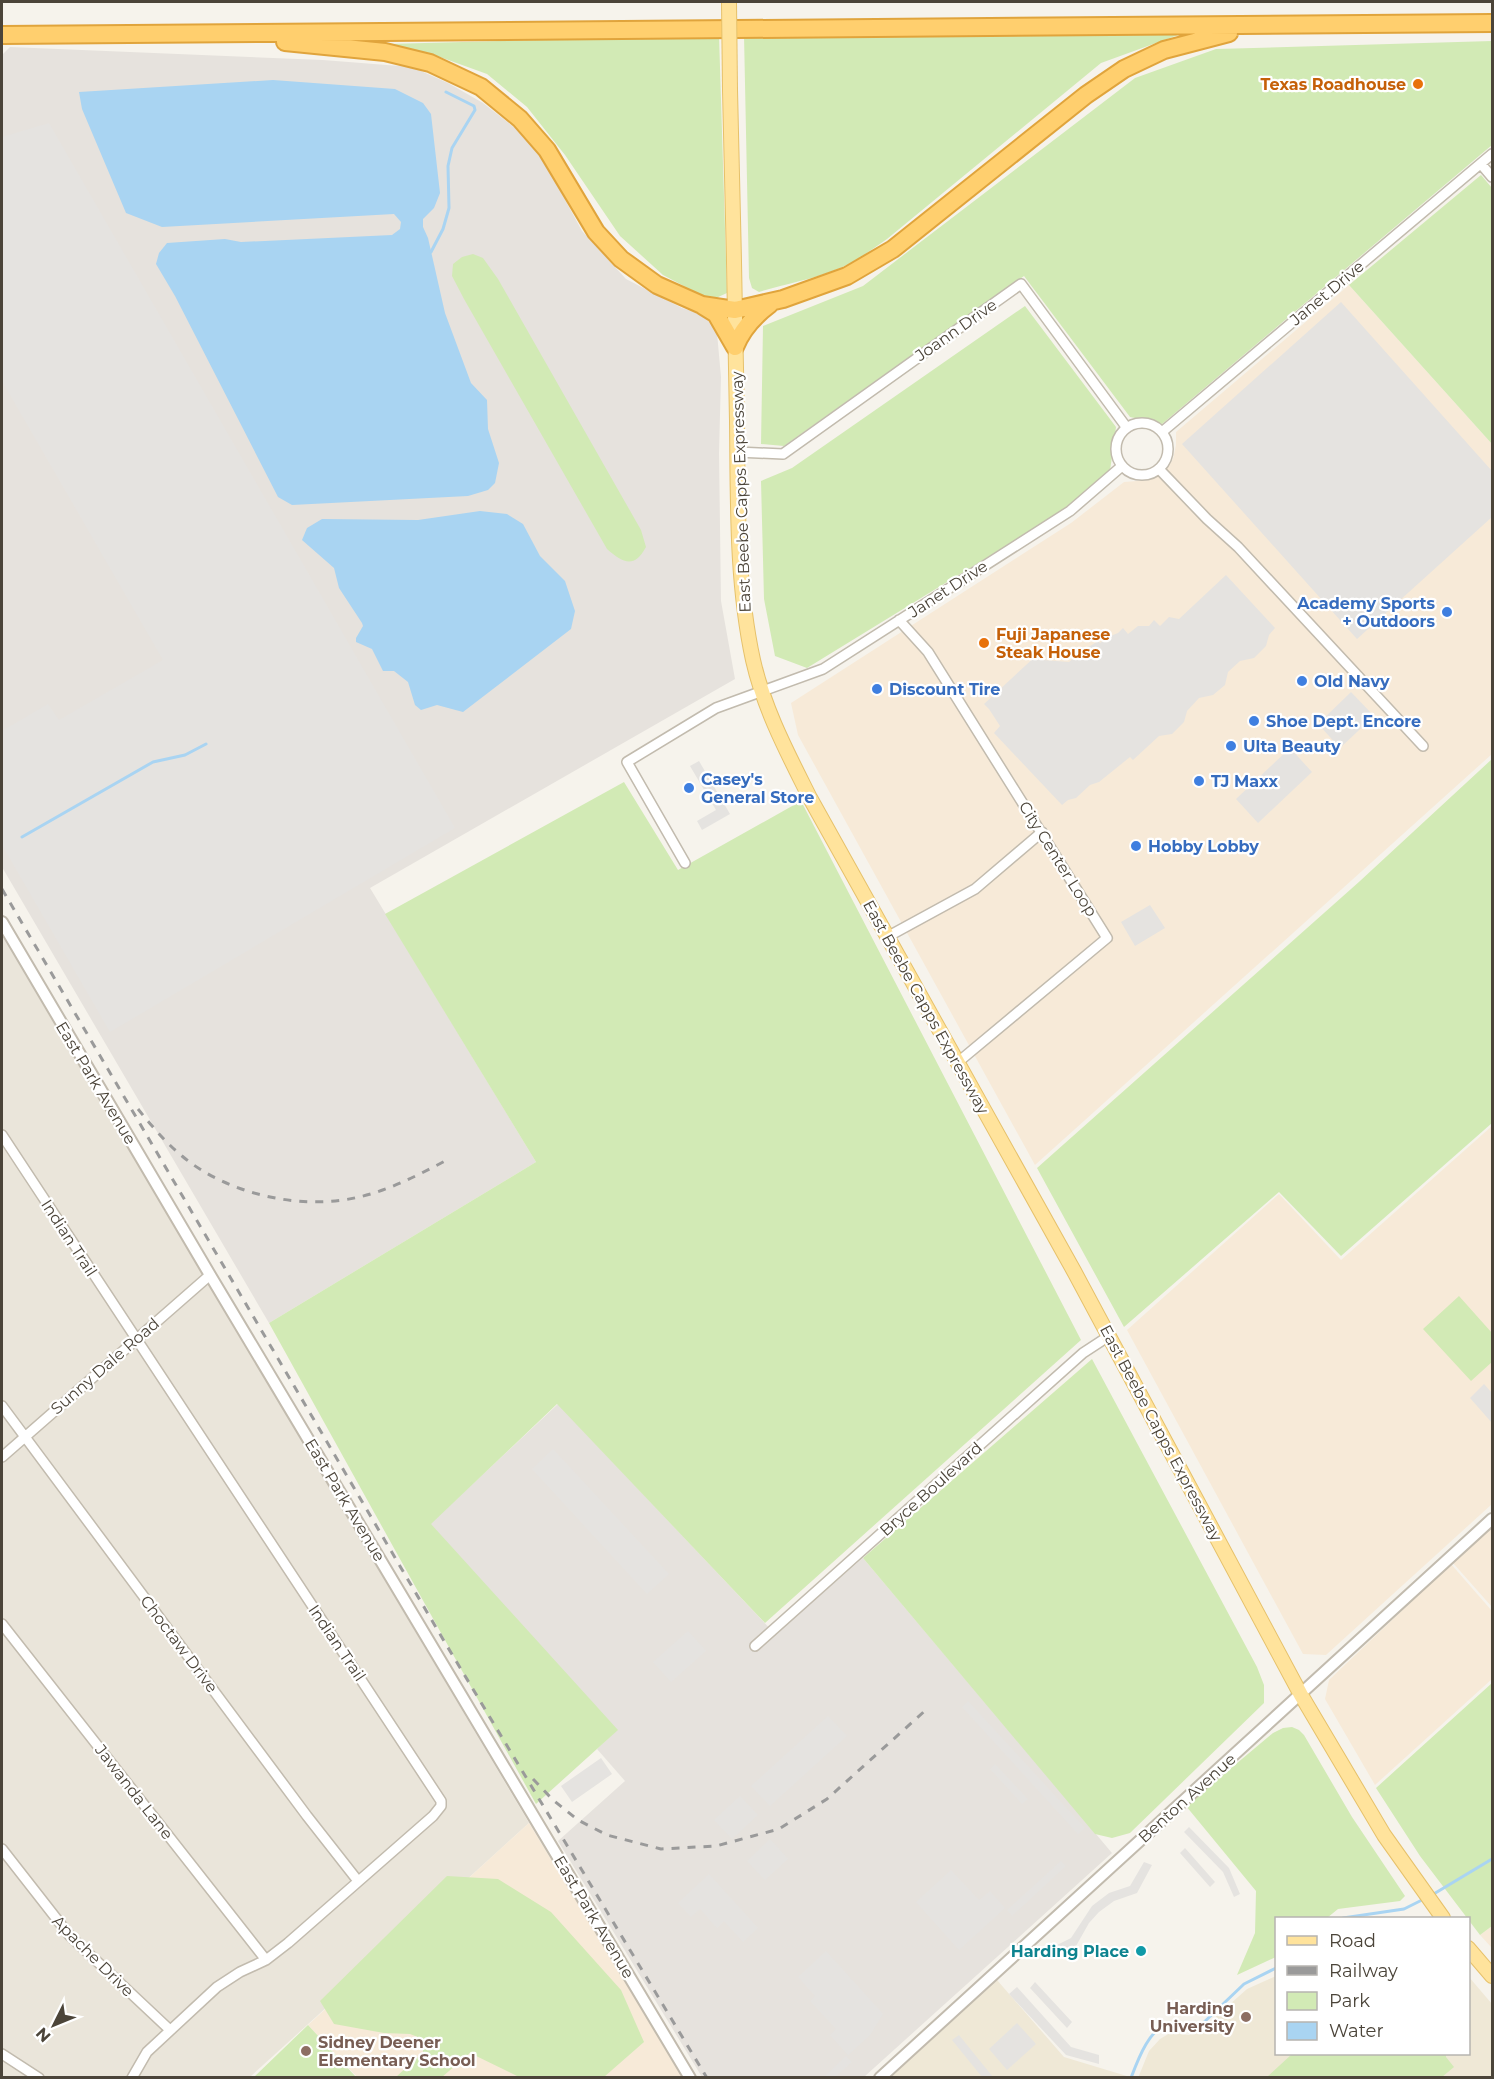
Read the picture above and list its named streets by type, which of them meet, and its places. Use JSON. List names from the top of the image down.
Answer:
{
  "streets": {
    "main road": ["East Beebe Capps Expressway"],
    "street": [
      "Janet Drive",
      "Joann Drive",
      "City Center Loop",
      "East Park Avenue",
      "Indian Trail",
      "Sunny Dale Road",
      "Bryce Boulevard",
      "Choctaw Drive",
      "Jawanda Lane",
      "Benton Avenue",
      "Apache Drive"
    ]
  },
  "crossings": [
    ["Janet Drive", "Joann Drive"],
    ["Janet Drive", "East Beebe Capps Expressway"],
    ["Janet Drive", "City Center Loop"],
    ["Joann Drive", "East Beebe Capps Expressway"],
    ["East Beebe Capps Expressway", "City Center Loop"],
    ["East Beebe Capps Expressway", "Bryce Boulevard"],
    ["East Beebe Capps Expressway", "Benton Avenue"],
    ["East Park Avenue", "Sunny Dale Road"],
    ["Indian Trail", "Sunny Dale Road"],
    ["Indian Trail", "Choctaw Drive"],
    ["Indian Trail", "Jawanda Lane"],
    ["Indian Trail", "Apache Drive"],
    ["Sunny Dale Road", "Choctaw Drive"]
  ],
  "places": [
    "Texas Roadhouse",
    "Academy Sports + Outdoors",
    "Fuji Japanese Steak House",
    "Old Navy",
    "Discount Tire",
    "Shoe Dept. Encore",
    "Ulta Beauty",
    "TJ Maxx",
    "Casey's General Store",
    "Hobby Lobby",
    "Harding Place",
    "Harding University",
    "Sidney Deener Elementary School"
  ],
  "legend": [
    "Road",
    "Railway",
    "Park",
    "Water"
  ],
  "north": "bottom left"
}
